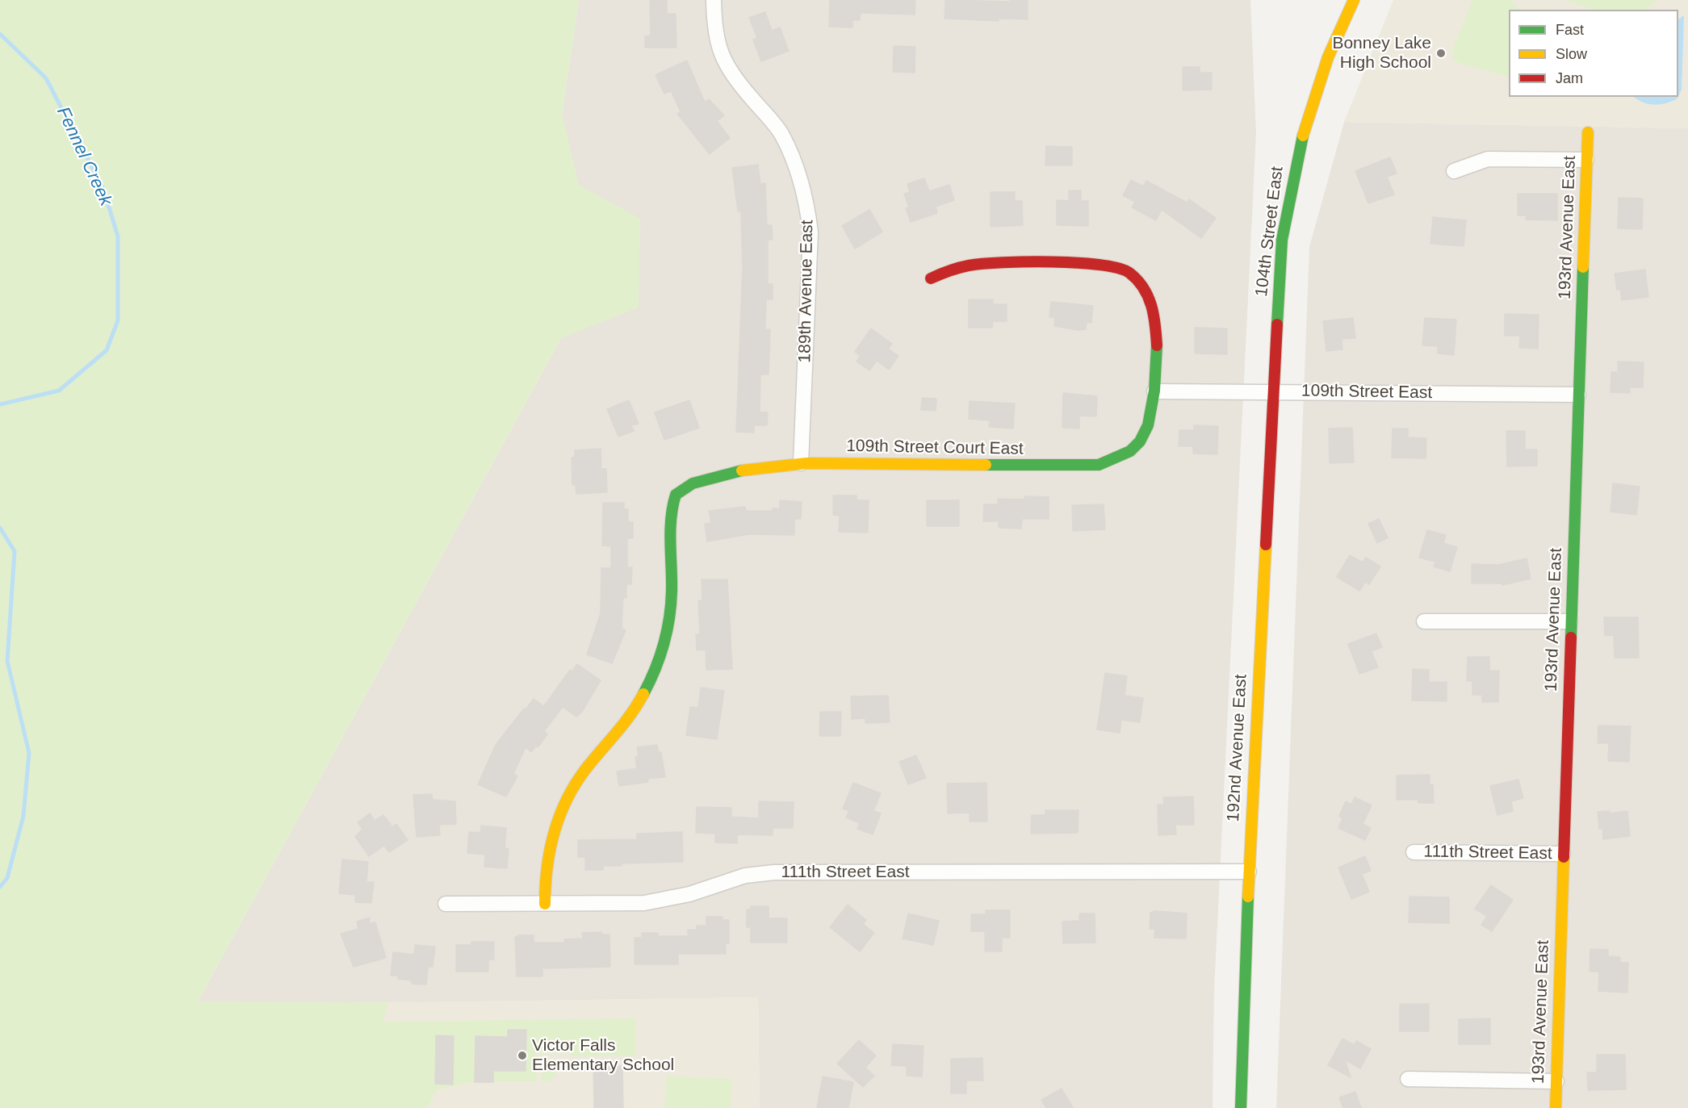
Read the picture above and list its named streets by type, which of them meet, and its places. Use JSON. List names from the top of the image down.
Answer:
{
  "streets": {
    "street": [
      "193rd Avenue East",
      "104th Street East",
      "189th Avenue East",
      "109th Street East",
      "109th Street Court East",
      "192nd Avenue East",
      "111th Street East"
    ]
  },
  "crossings": [
    ["193rd Avenue East", "109th Street East"],
    ["193rd Avenue East", "111th Street East"],
    ["104th Street East", "109th Street East"],
    ["104th Street East", "192nd Avenue East"],
    ["189th Avenue East", "109th Street Court East"],
    ["109th Street East", "109th Street Court East"],
    ["109th Street East", "192nd Avenue East"],
    ["109th Street Court East", "111th Street East"],
    ["192nd Avenue East", "111th Street East"]
  ],
  "water": ["Fennel Creek"],
  "places": ["Bonney Lake High School", "Victor Falls Elementary School"],
  "legend": ["Fast", "Slow", "Jam"]
}
